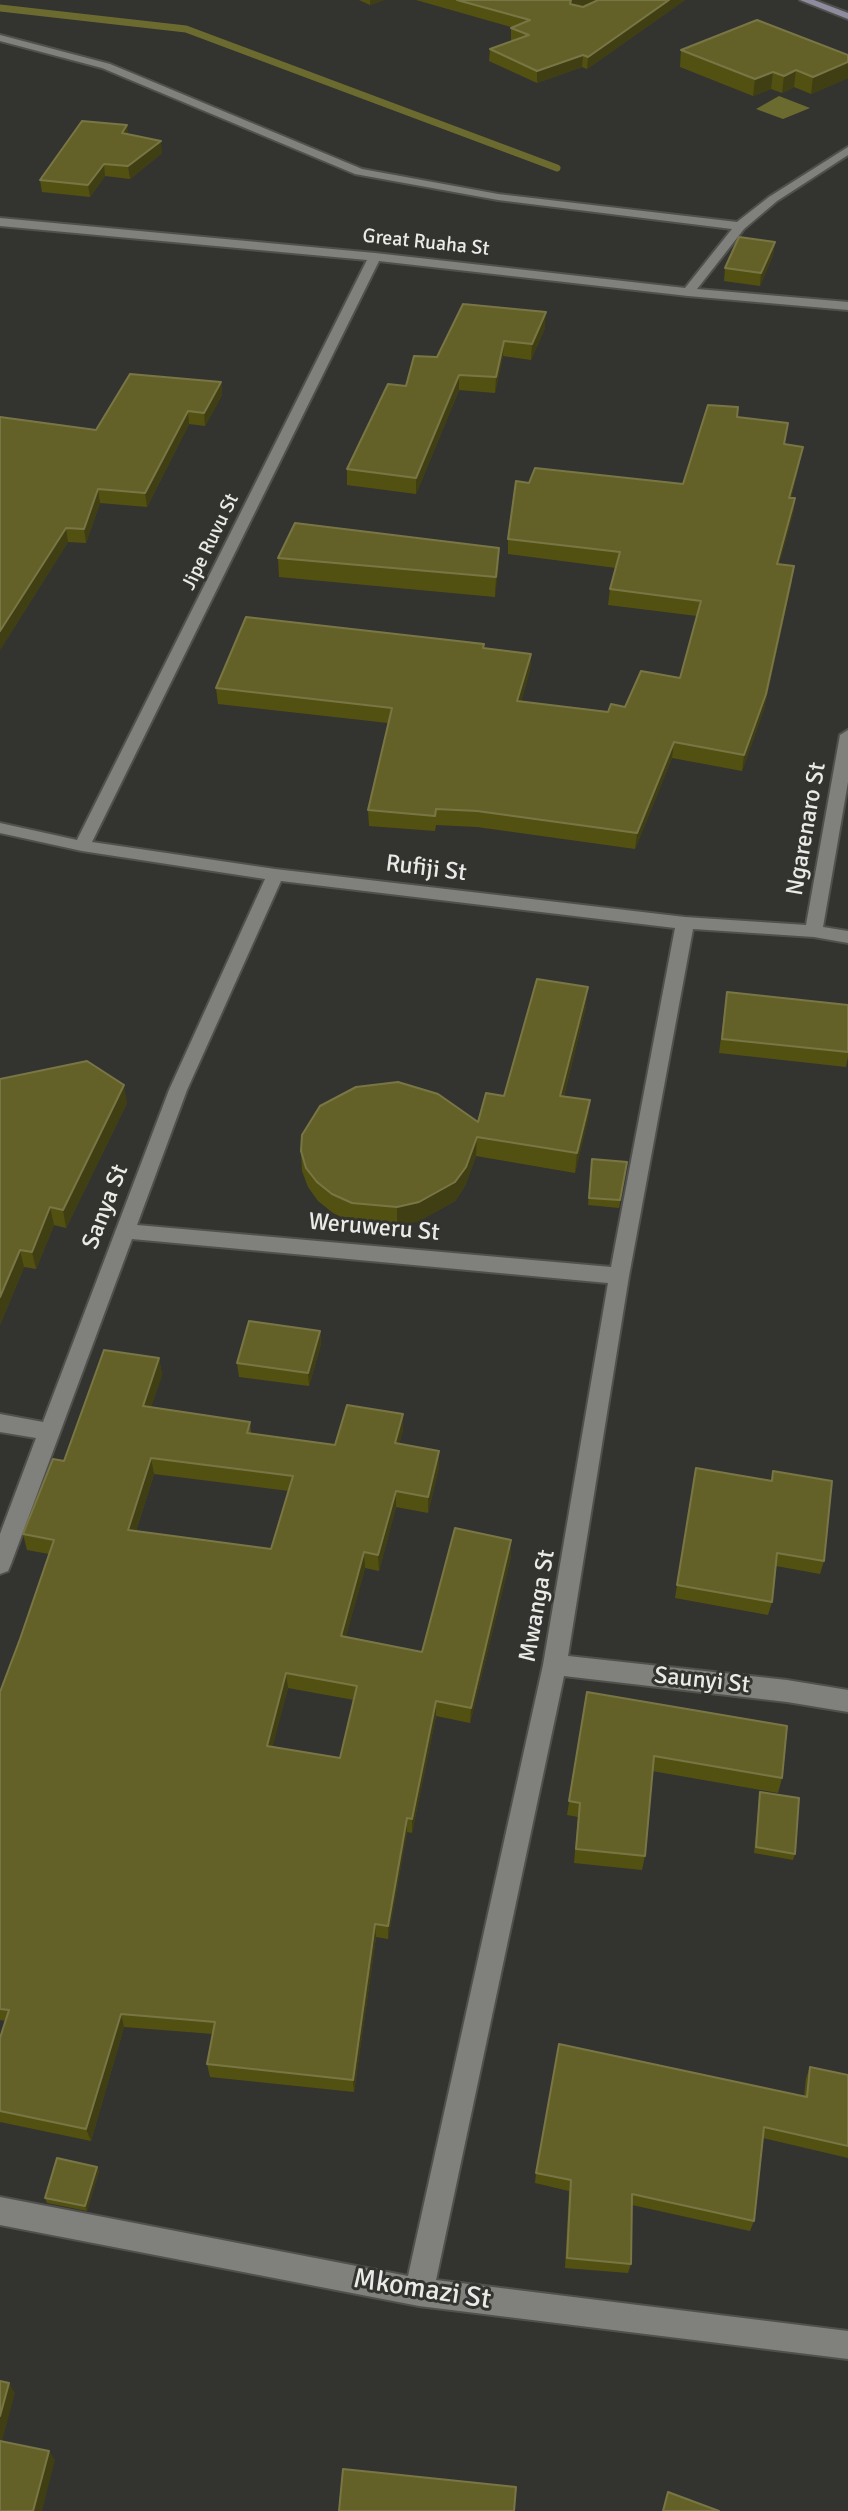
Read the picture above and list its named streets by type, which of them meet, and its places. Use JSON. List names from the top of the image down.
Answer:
{
  "streets": {
    "street": [
      "Great Ruaha St",
      "Jipe Ruvu St",
      "Ngarenaro St",
      "Rufiji St",
      "Sanya St",
      "Weruweru St",
      "Mwanga St",
      "Saunyi St",
      "Mkomazi St"
    ]
  },
  "crossings": [
    ["Great Ruaha St", "Jipe Ruvu St"],
    ["Jipe Ruvu St", "Rufiji St"],
    ["Ngarenaro St", "Rufiji St"],
    ["Rufiji St", "Sanya St"],
    ["Rufiji St", "Mwanga St"],
    ["Sanya St", "Weruweru St"],
    ["Weruweru St", "Mwanga St"],
    ["Mwanga St", "Saunyi St"],
    ["Mwanga St", "Mkomazi St"]
  ]
}
